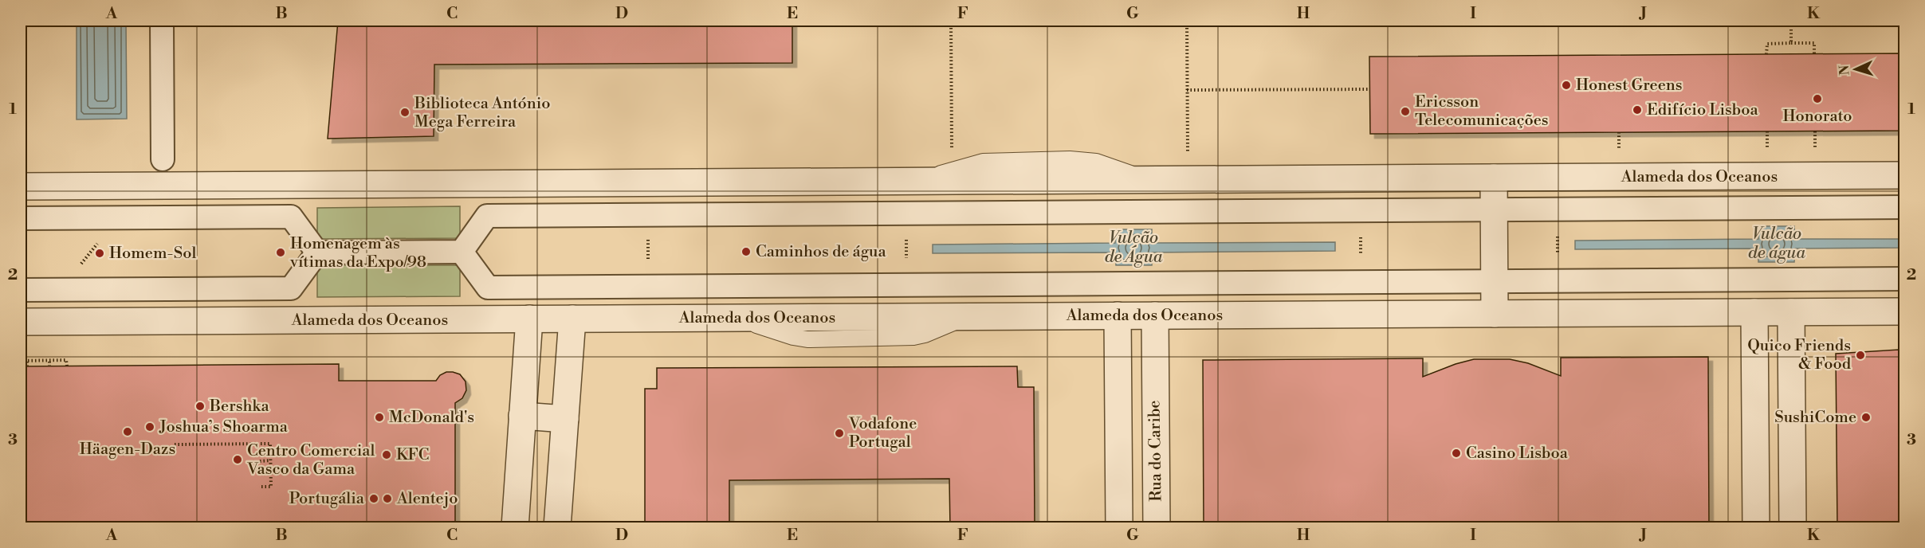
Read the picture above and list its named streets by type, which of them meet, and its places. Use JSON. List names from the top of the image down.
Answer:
{
  "streets": {
    "street": ["Alameda dos Oceanos", "Rua do Caribe"]
  },
  "crossings": [
    ["Alameda dos Oceanos", "Rua do Caribe"]
  ],
  "water": ["Vulcão de água", "Vulcão de Água"],
  "places": [
    "Honest Greens",
    "Honorato",
    "Edifício Lisboa",
    "Ericsson Telecomunicações",
    "Biblioteca António Mega Ferreira",
    "Caminhos de água",
    "Homenagem às vítimas da Expo/98",
    "Homem-Sol",
    "Quico Friends & Food",
    "Bershka",
    "McDonald's",
    "SushiCome",
    "Joshua’s Shoarma",
    "Häagen-Dazs",
    "Vodafone Portugal",
    "Casino Lisboa",
    "KFC",
    "Centro Comercial Vasco da Gama",
    "Portugália",
    "Alentejo"
  ],
  "north": "left",
  "grid": {
    "columns": [
      "A",
      "B",
      "C",
      "D",
      "E",
      "F",
      "G",
      "H",
      "I",
      "J",
      "K"
    ],
    "rows": ["1", "2", "3"]
  }
}
